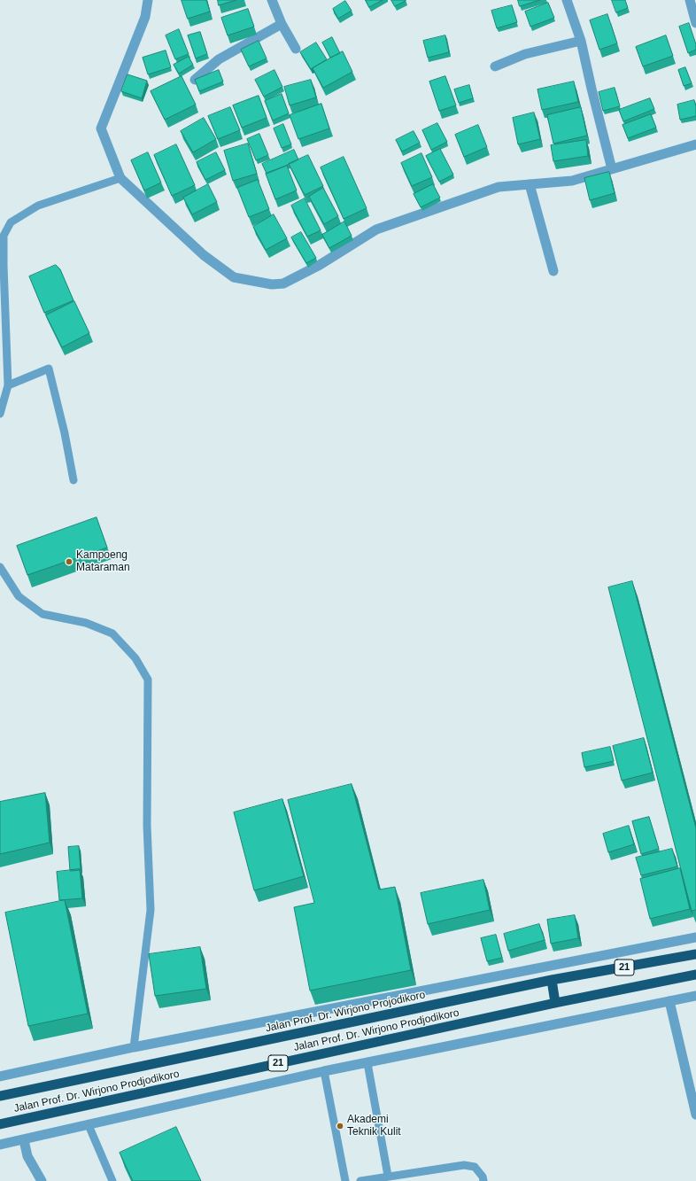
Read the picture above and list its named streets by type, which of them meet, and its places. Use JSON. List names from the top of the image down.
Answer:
{
  "streets": {
    "highway": ["21", "Jalan Prof. Dr. Wirjono Projodikoro", "Jalan Prof. Dr. Wirjono Prodjodikoro"]
  },
  "places": ["Kampoeng Mataraman", "Akademi Teknik Kulit"]
}
